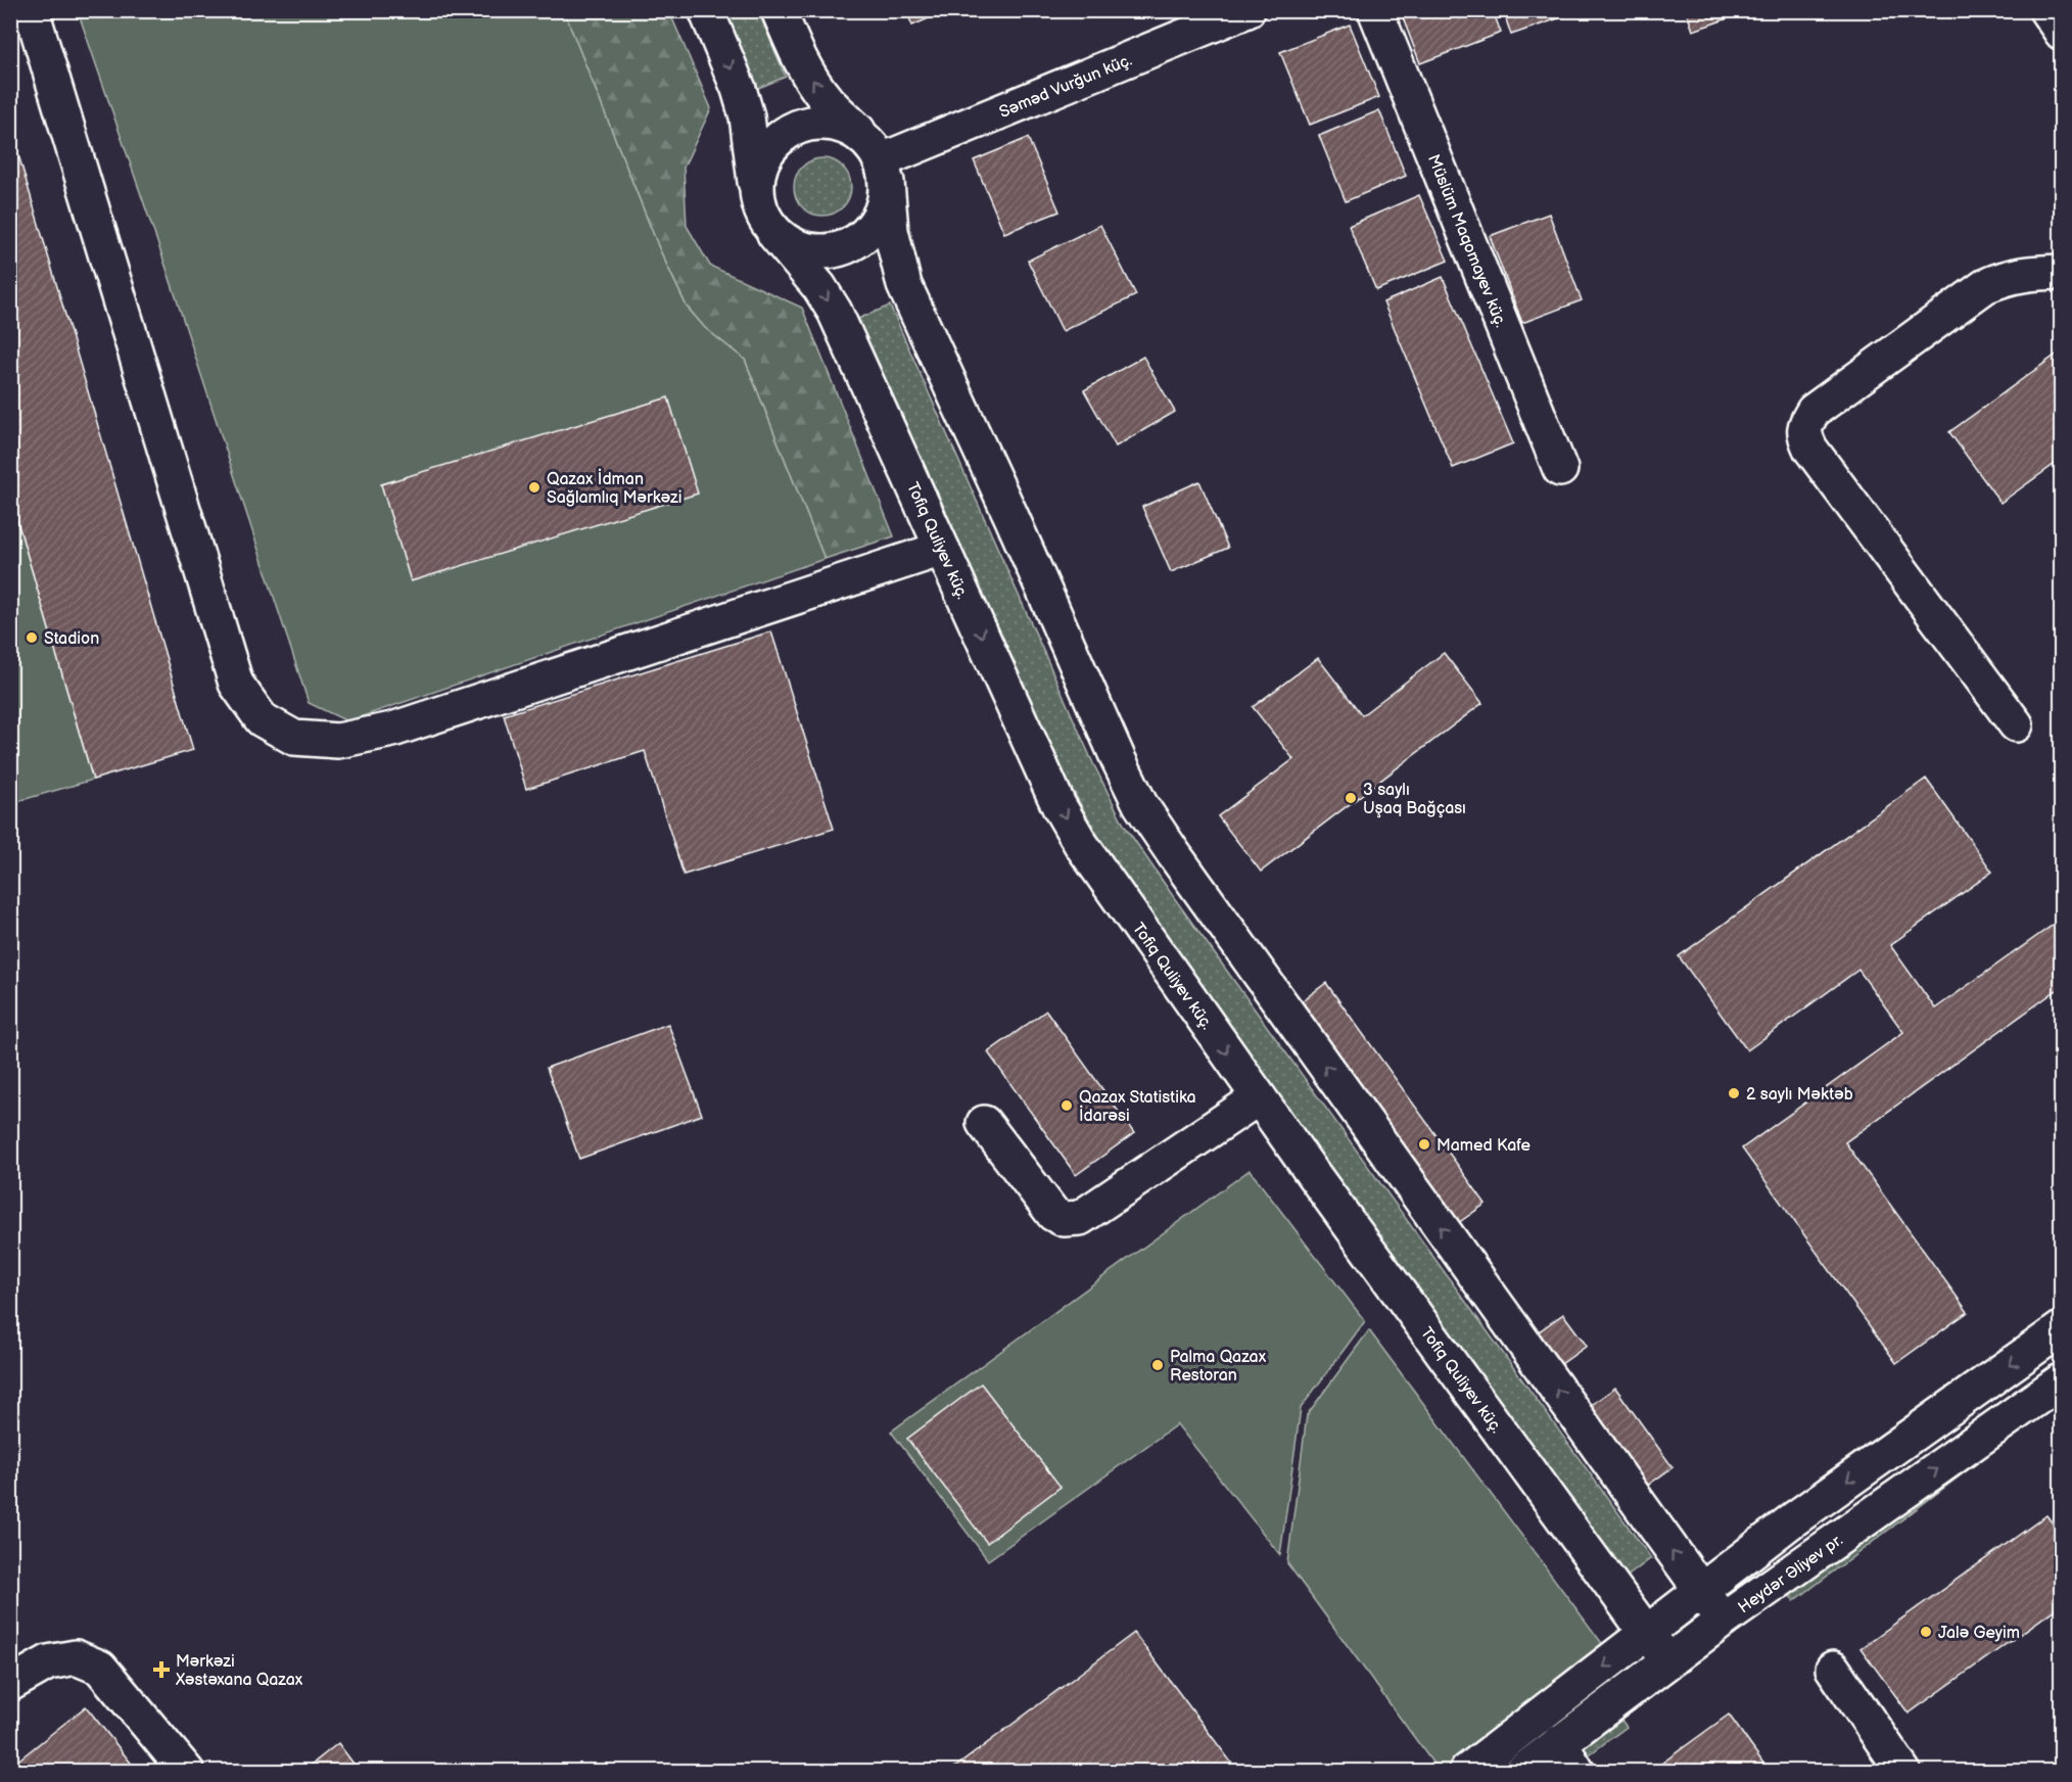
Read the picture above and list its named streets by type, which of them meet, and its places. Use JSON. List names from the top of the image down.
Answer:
{
  "streets": {
    "street": [
      "Səməd Vurğun küç.",
      "Müslüm Maqomayev küç.",
      "Tofiq Quliyev küç.",
      "Heydər Əliyev pr."
    ]
  },
  "crossings": [
    ["Səməd Vurğun küç.", "Tofiq Quliyev küç."],
    ["Tofiq Quliyev küç.", "Heydər Əliyev pr."]
  ],
  "places": {
    "other": [
      "Qazax İdman Sağlamlıq Mərkəzi",
      "Stadion",
      "3 saylı Uşaq Bağçası",
      "2 saylı Məktəb",
      "Qazax Statistika İdarəsi",
      "Mamed Kafe",
      "Palma Qazax Restoran",
      "Jalə Geyim"
    ],
    "health": ["Mərkəzi Xəstəxana Qazax"]
  }
}
